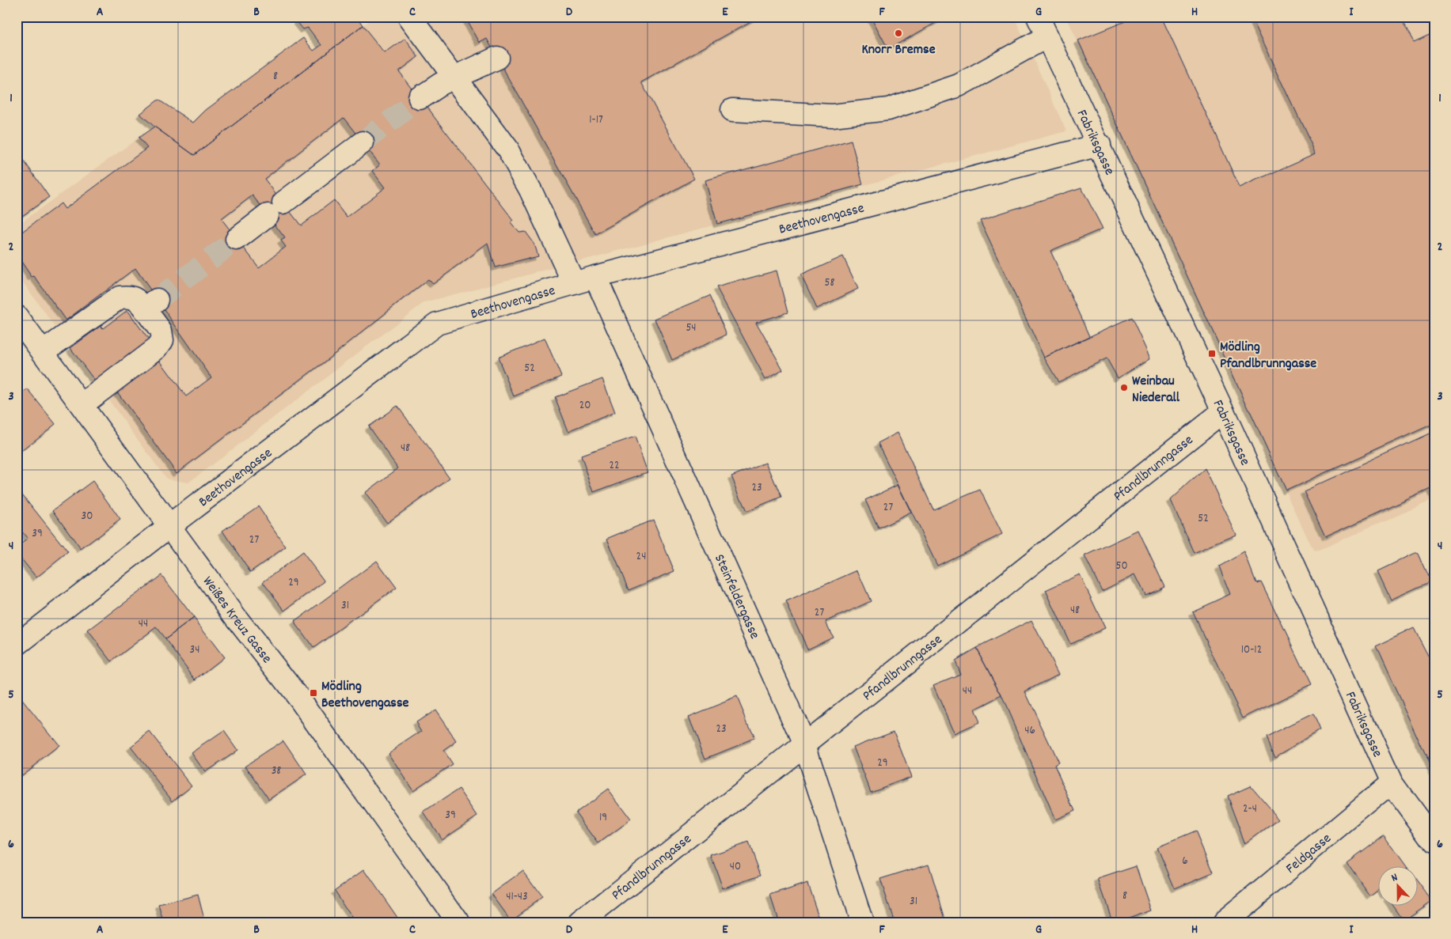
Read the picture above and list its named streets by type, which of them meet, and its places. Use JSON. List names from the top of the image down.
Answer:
{
  "streets": {
    "street": [
      "Fabriksgasse",
      "Beethovengasse",
      "Pfandlbrunngasse",
      "Steinfeldergasse",
      "Weißes Kreuz Gasse",
      "Feldgasse"
    ]
  },
  "crossings": [
    ["Fabriksgasse", "Beethovengasse"],
    ["Fabriksgasse", "Pfandlbrunngasse"],
    ["Fabriksgasse", "Feldgasse"],
    ["Beethovengasse", "Steinfeldergasse"],
    ["Beethovengasse", "Weißes Kreuz Gasse"],
    ["Pfandlbrunngasse", "Steinfeldergasse"]
  ],
  "places": {
    "other": ["Knorr Bremse", "Weinbau Niederall"],
    "transit": ["Mödling Pfandlbrunngasse", "Mödling Beethovengasse"]
  },
  "house_numbers": [
    "8",
    "1-17",
    "58",
    "54",
    "52",
    "20",
    "48",
    "22",
    "23",
    "27",
    "30",
    "52",
    "39",
    "27",
    "24",
    "50",
    "29",
    "31",
    "48",
    "27",
    "44",
    "34",
    "10-12",
    "44",
    "23",
    "46",
    "29",
    "38",
    "2-4",
    "39",
    "19",
    "6",
    "40",
    "8",
    "41-43",
    "31"
  ],
  "north": "top",
  "grid": {
    "columns": [
      "A",
      "B",
      "C",
      "D",
      "E",
      "F",
      "G",
      "H",
      "I"
    ],
    "rows": [
      "1",
      "2",
      "3",
      "4",
      "5",
      "6"
    ]
  }
}
